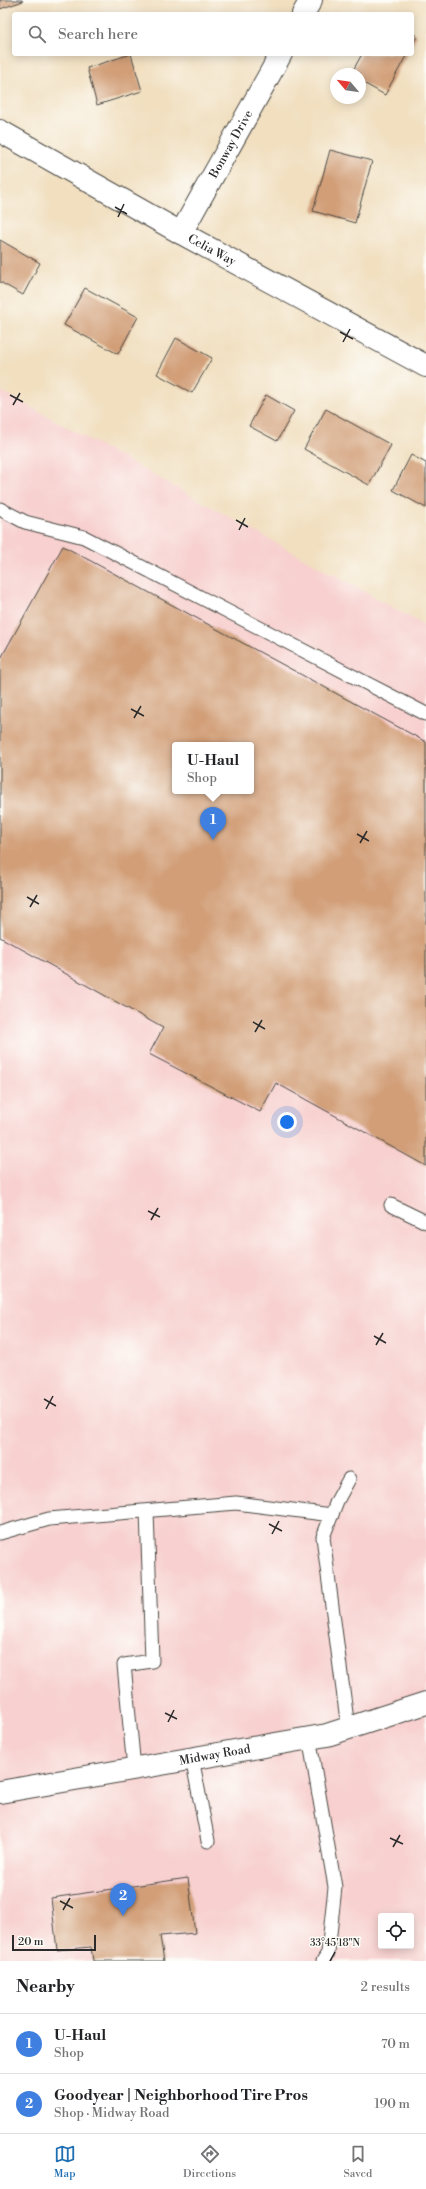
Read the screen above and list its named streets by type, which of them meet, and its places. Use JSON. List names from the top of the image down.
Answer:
{
  "streets": {
    "street": ["Bonway Drive", "Celia Way", "Midway Road"]
  },
  "crossings": [
    ["Bonway Drive", "Celia Way"]
  ],
  "scale_bar": "20 m",
  "north": "top left",
  "page": {
    "search": "Search here",
    "popup": ["U-Haul", "Shop"],
    "pins": ["1", "2"],
    "scale": "20 m",
    "heading": ["Nearby", "2 results"],
    "list": [
      {
        "mark": "1",
        "name": "U-Haul",
        "note": "Shop",
        "value": "70 m"
      },
      {
        "mark": "2",
        "name": "Goodyear | Neighborhood Tire Pros",
        "note": "Shop · Midway Road",
        "value": "190 m"
      }
    ],
    "nav": ["Map", "Directions", "Saved"]
  },
  "coordinates": ["33°45'18\"N"]
}
